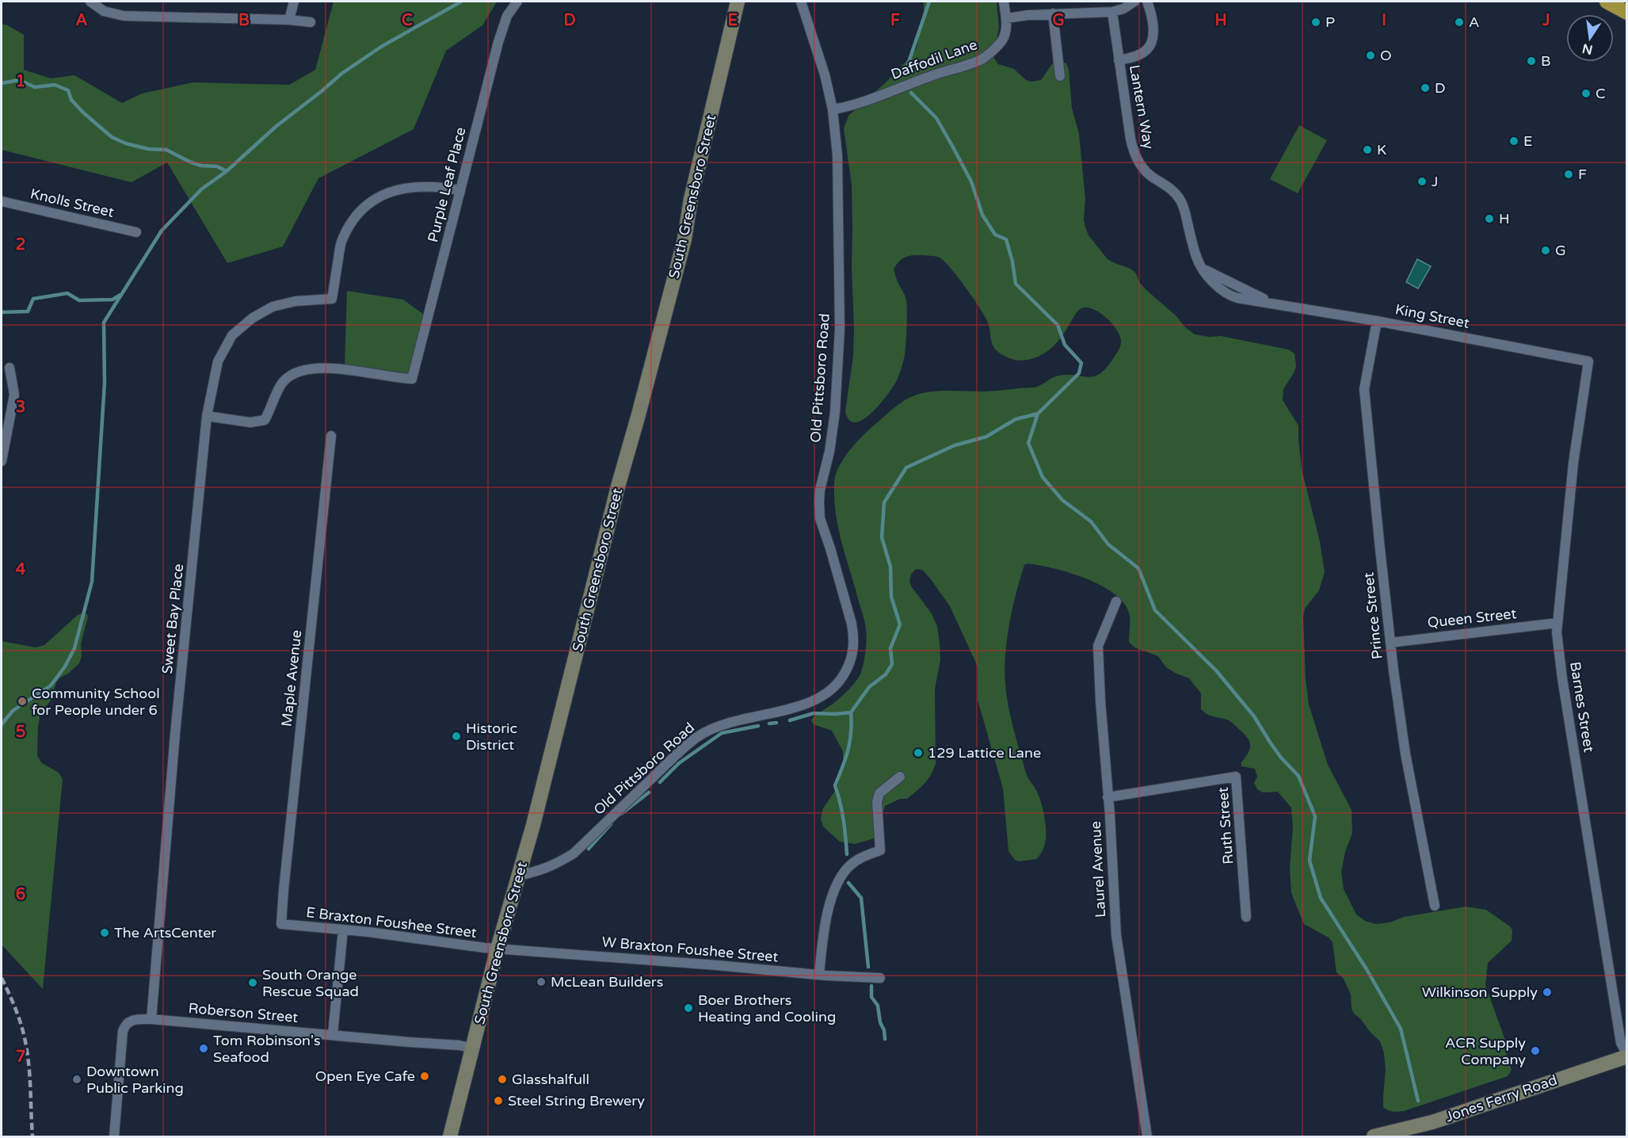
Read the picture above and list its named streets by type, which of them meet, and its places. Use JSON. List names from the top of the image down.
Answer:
{
  "streets": {
    "main road": ["South Greensboro Street", "Jones Ferry Road"],
    "street": [
      "Daffodil Lane",
      "Lantern Way",
      "Purple Leaf Place",
      "Knolls Street",
      "King Street",
      "Old Pittsboro Road",
      "Prince Street",
      "Queen Street",
      "Sweet Bay Place",
      "Maple Avenue",
      "Barnes Street",
      "Ruth Street",
      "Laurel Avenue",
      "E Braxton Foushee Street",
      "W Braxton Foushee Street",
      "Roberson Street"
    ]
  },
  "crossings": [
    ["Daffodil Lane", "Old Pittsboro Road"],
    ["Lantern Way", "King Street"],
    ["Purple Leaf Place", "Sweet Bay Place"],
    ["South Greensboro Street", "Old Pittsboro Road"],
    ["South Greensboro Street", "E Braxton Foushee Street"],
    ["South Greensboro Street", "W Braxton Foushee Street"],
    ["South Greensboro Street", "Roberson Street"],
    ["King Street", "Prince Street"],
    ["King Street", "Barnes Street"],
    ["Prince Street", "Queen Street"],
    ["Queen Street", "Barnes Street"],
    ["Sweet Bay Place", "Roberson Street"],
    ["Maple Avenue", "E Braxton Foushee Street"],
    ["Barnes Street", "Jones Ferry Road"],
    ["Ruth Street", "Laurel Avenue"],
    ["E Braxton Foushee Street", "W Braxton Foushee Street"]
  ],
  "places": [
    "P",
    "A",
    "O",
    "B",
    "D",
    "C",
    "E",
    "K",
    "F",
    "J",
    "H",
    "G",
    "Community School for People under 6",
    "Historic District",
    "129 Lattice Lane",
    "The ArtsCenter",
    "McLean Builders",
    "South Orange Rescue Squad",
    "Wilkinson Supply",
    "Boer Brothers Heating and Cooling",
    "Tom Robinson's Seafood",
    "ACR Supply Company",
    "Open Eye Cafe",
    "Downtown Public Parking",
    "Glasshalfull",
    "Steel String Brewery"
  ],
  "north": "bottom",
  "grid": {
    "columns": [
      "A",
      "B",
      "C",
      "D",
      "E",
      "F",
      "G",
      "H",
      "I",
      "J"
    ],
    "rows": [
      "1",
      "2",
      "3",
      "4",
      "5",
      "6",
      "7"
    ]
  }
}
